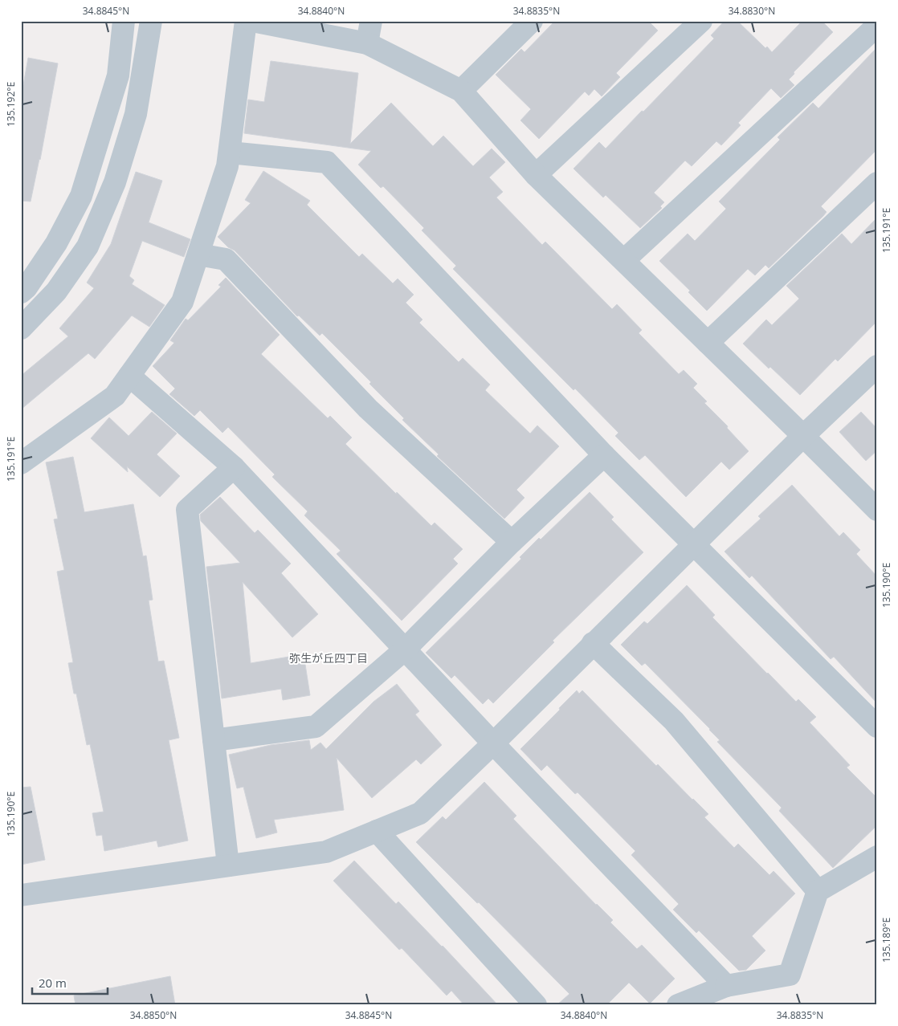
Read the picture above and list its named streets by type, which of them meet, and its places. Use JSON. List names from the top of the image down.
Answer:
{
  "districts": ["弥生が丘四丁目"],
  "scale_bar": "20 m",
  "coordinates": [
    "34.8845°N",
    "34.8840°N",
    "34.8835°N",
    "34.8830°N",
    "135.192°E",
    "135.191°E",
    "135.190°E",
    "135.189°E",
    "34.8850°N"
  ]
}
